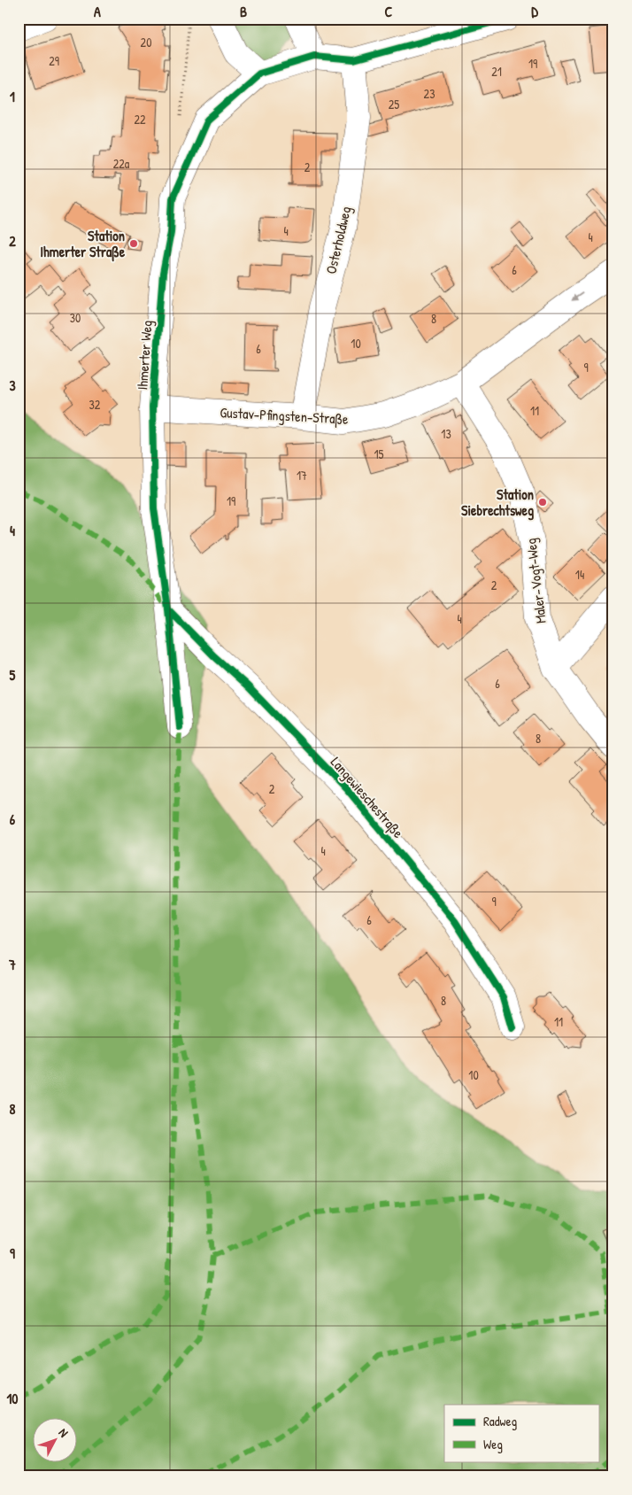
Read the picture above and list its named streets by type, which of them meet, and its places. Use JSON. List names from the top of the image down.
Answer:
{
  "streets": {
    "street": [
      "Osterholdweg",
      "Ihmerter Weg",
      "Gustav-Pfingsten-Straße",
      "Maler-Vogt-Weg",
      "Langewieschestraße"
    ]
  },
  "crossings": [
    ["Osterholdweg", "Gustav-Pfingsten-Straße"],
    ["Ihmerter Weg", "Gustav-Pfingsten-Straße"],
    ["Ihmerter Weg", "Langewieschestraße"],
    ["Gustav-Pfingsten-Straße", "Maler-Vogt-Weg"]
  ],
  "one_way": ["Gustav-Pfingsten-Straße"],
  "places": ["Station Ihmerter Straße", "Station Siebrechtsweg"],
  "house_numbers": [
    "20",
    "29",
    "19",
    "21",
    "23",
    "25",
    "22",
    "22a",
    "2",
    "4",
    "4",
    "6",
    "30",
    "8",
    "10",
    "6",
    "9",
    "32",
    "11",
    "13",
    "15",
    "17",
    "19",
    "14",
    "2",
    "4",
    "6",
    "8",
    "2",
    "4",
    "9",
    "6",
    "8",
    "11",
    "10"
  ],
  "legend": ["Radweg", "Weg"],
  "north": "top right",
  "grid": {
    "columns": [
      "A",
      "B",
      "C",
      "D"
    ],
    "rows": [
      "1",
      "2",
      "3",
      "4",
      "5",
      "6",
      "7",
      "8",
      "9",
      "10"
    ]
  }
}
